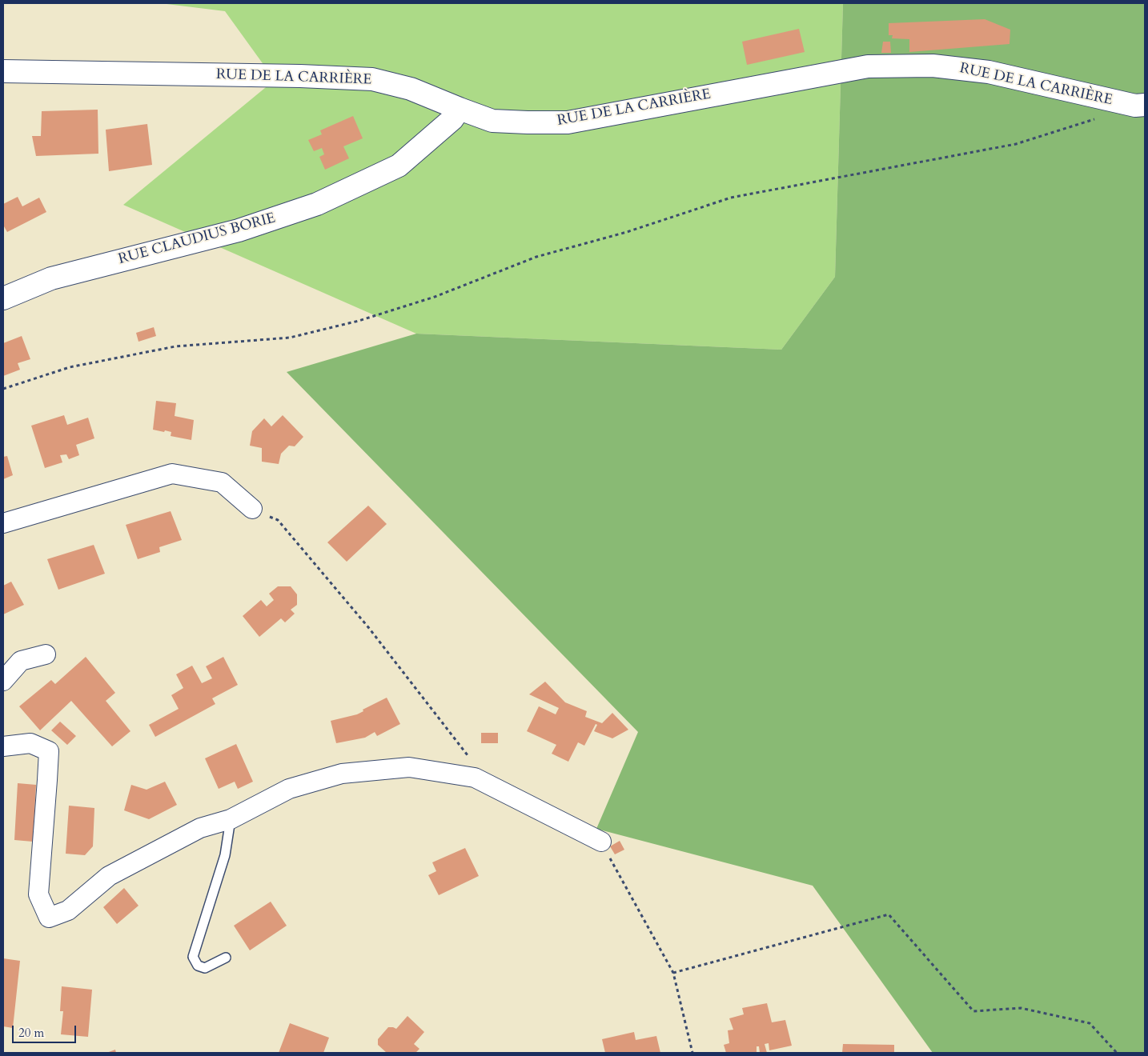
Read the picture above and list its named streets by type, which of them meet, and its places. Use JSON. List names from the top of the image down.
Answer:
{
  "streets": {
    "street": ["RUE DE LA CARRIÈRE", "RUE CLAUDIUS BORIE"]
  },
  "crossings": [
    ["RUE DE LA CARRIÈRE", "RUE CLAUDIUS BORIE"]
  ],
  "scale_bar": "20 m"
}
